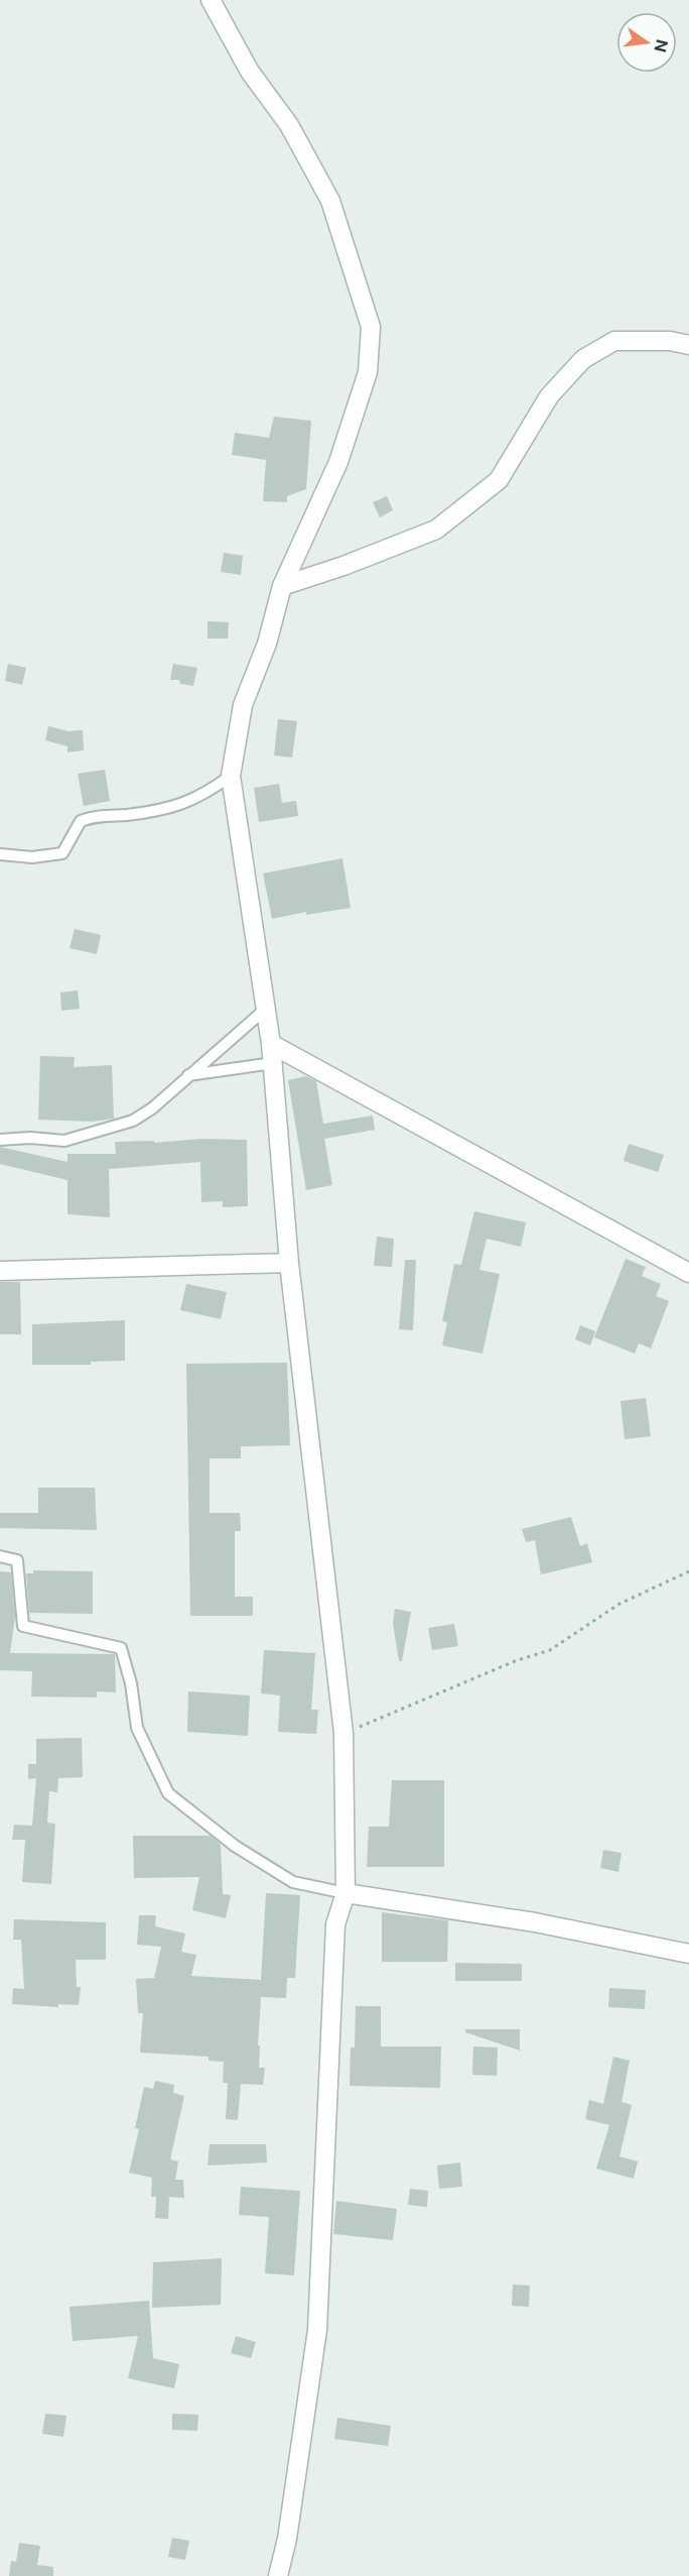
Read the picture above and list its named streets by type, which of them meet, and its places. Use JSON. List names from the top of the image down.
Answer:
{
  "north": "right"
}
